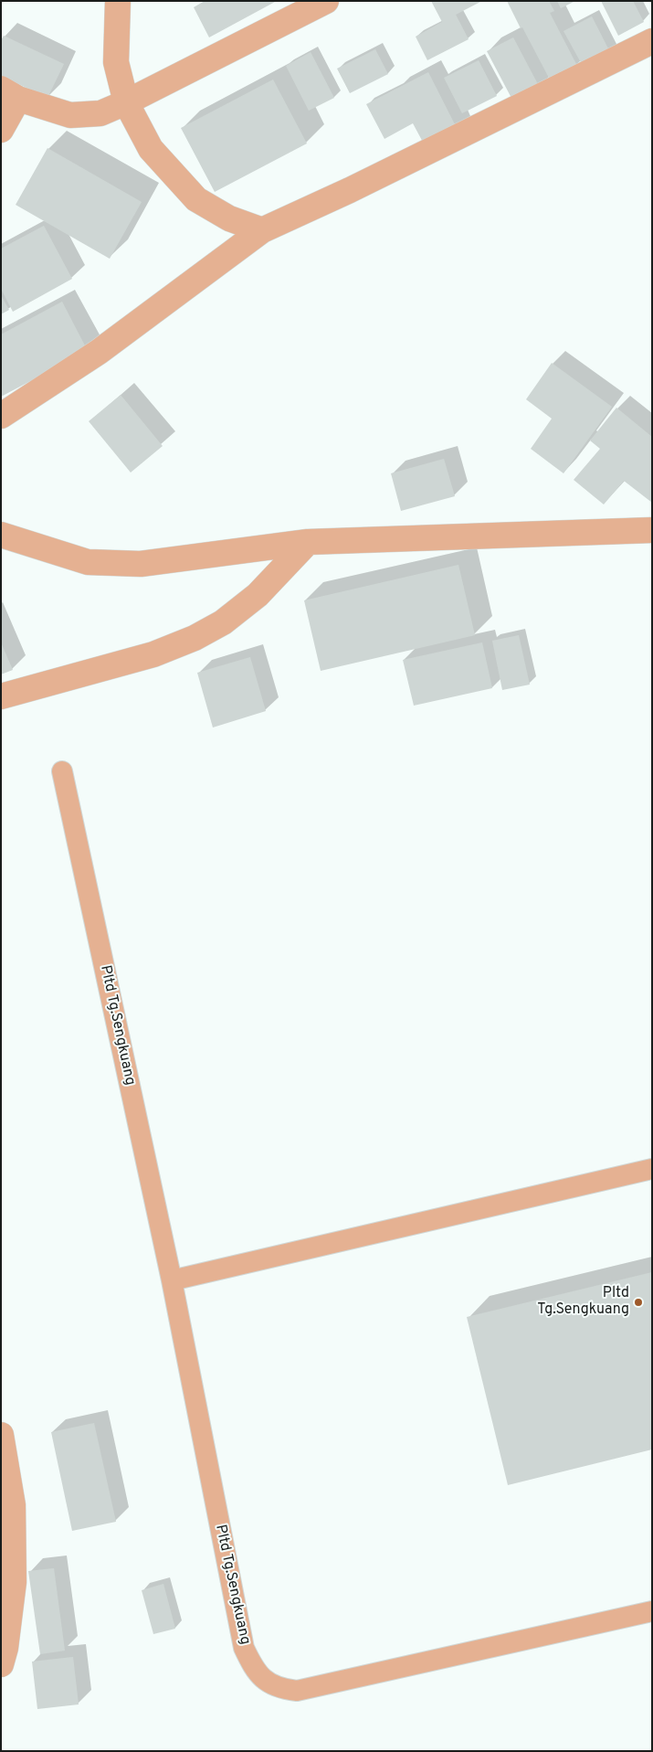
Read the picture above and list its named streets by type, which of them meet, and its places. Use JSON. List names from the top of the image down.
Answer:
{
  "streets": {
    "lane": ["Pltd Tg.Sengkuang"]
  },
  "places": ["Pltd Tg.Sengkuang"]
}
